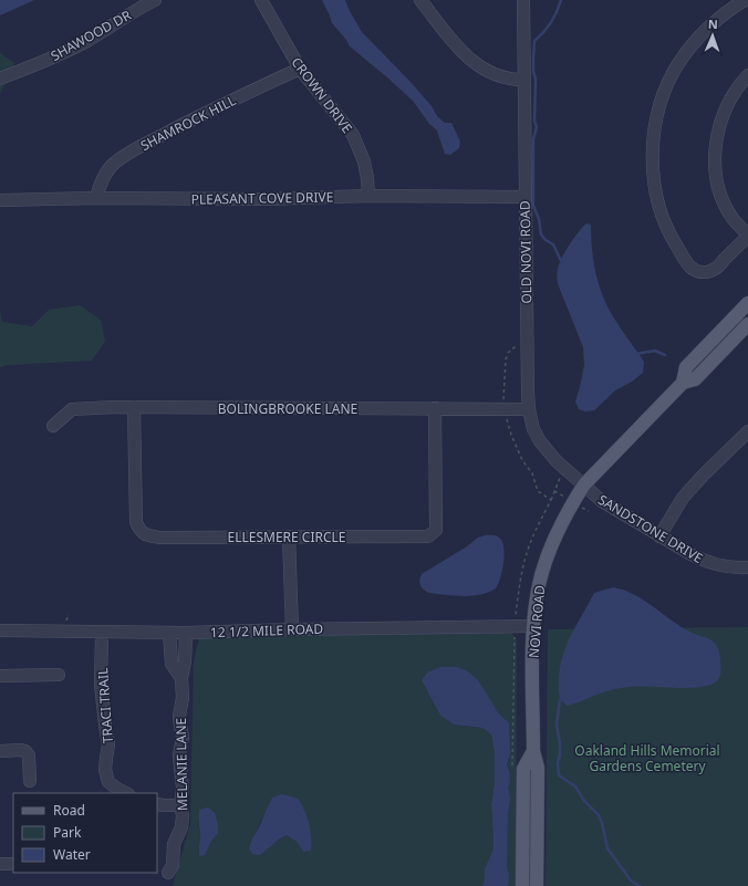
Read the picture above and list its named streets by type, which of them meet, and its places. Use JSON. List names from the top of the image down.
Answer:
{
  "streets": {
    "main road": ["NOVI ROAD"],
    "street": [
      "SHAWOOD DR",
      "CROWN DRIVE",
      "SHAMROCK HILL",
      "PLEASANT COVE DRIVE",
      "OLD NOVI ROAD",
      "BOLINGBROOKE LANE",
      "SANDSTONE DRIVE",
      "ELLESMERE CIRCLE",
      "12 1/2 MILE ROAD",
      "TRACI TRAIL",
      "MELANIE LANE"
    ]
  },
  "crossings": [
    ["CROWN DRIVE", "SHAMROCK HILL"],
    ["CROWN DRIVE", "PLEASANT COVE DRIVE"],
    ["SHAMROCK HILL", "PLEASANT COVE DRIVE"],
    ["PLEASANT COVE DRIVE", "OLD NOVI ROAD"],
    ["OLD NOVI ROAD", "BOLINGBROOKE LANE"],
    ["OLD NOVI ROAD", "SANDSTONE DRIVE"],
    ["OLD NOVI ROAD", "NOVI ROAD"],
    ["BOLINGBROOKE LANE", "ELLESMERE CIRCLE"],
    ["SANDSTONE DRIVE", "NOVI ROAD"],
    ["NOVI ROAD", "12 1/2 MILE ROAD"],
    ["12 1/2 MILE ROAD", "TRACI TRAIL"],
    ["12 1/2 MILE ROAD", "MELANIE LANE"]
  ],
  "parks": ["Oakland Hills Memorial Gardens Cemetery"],
  "legend": ["Road", "Park", "Water"],
  "north": "top"
}
